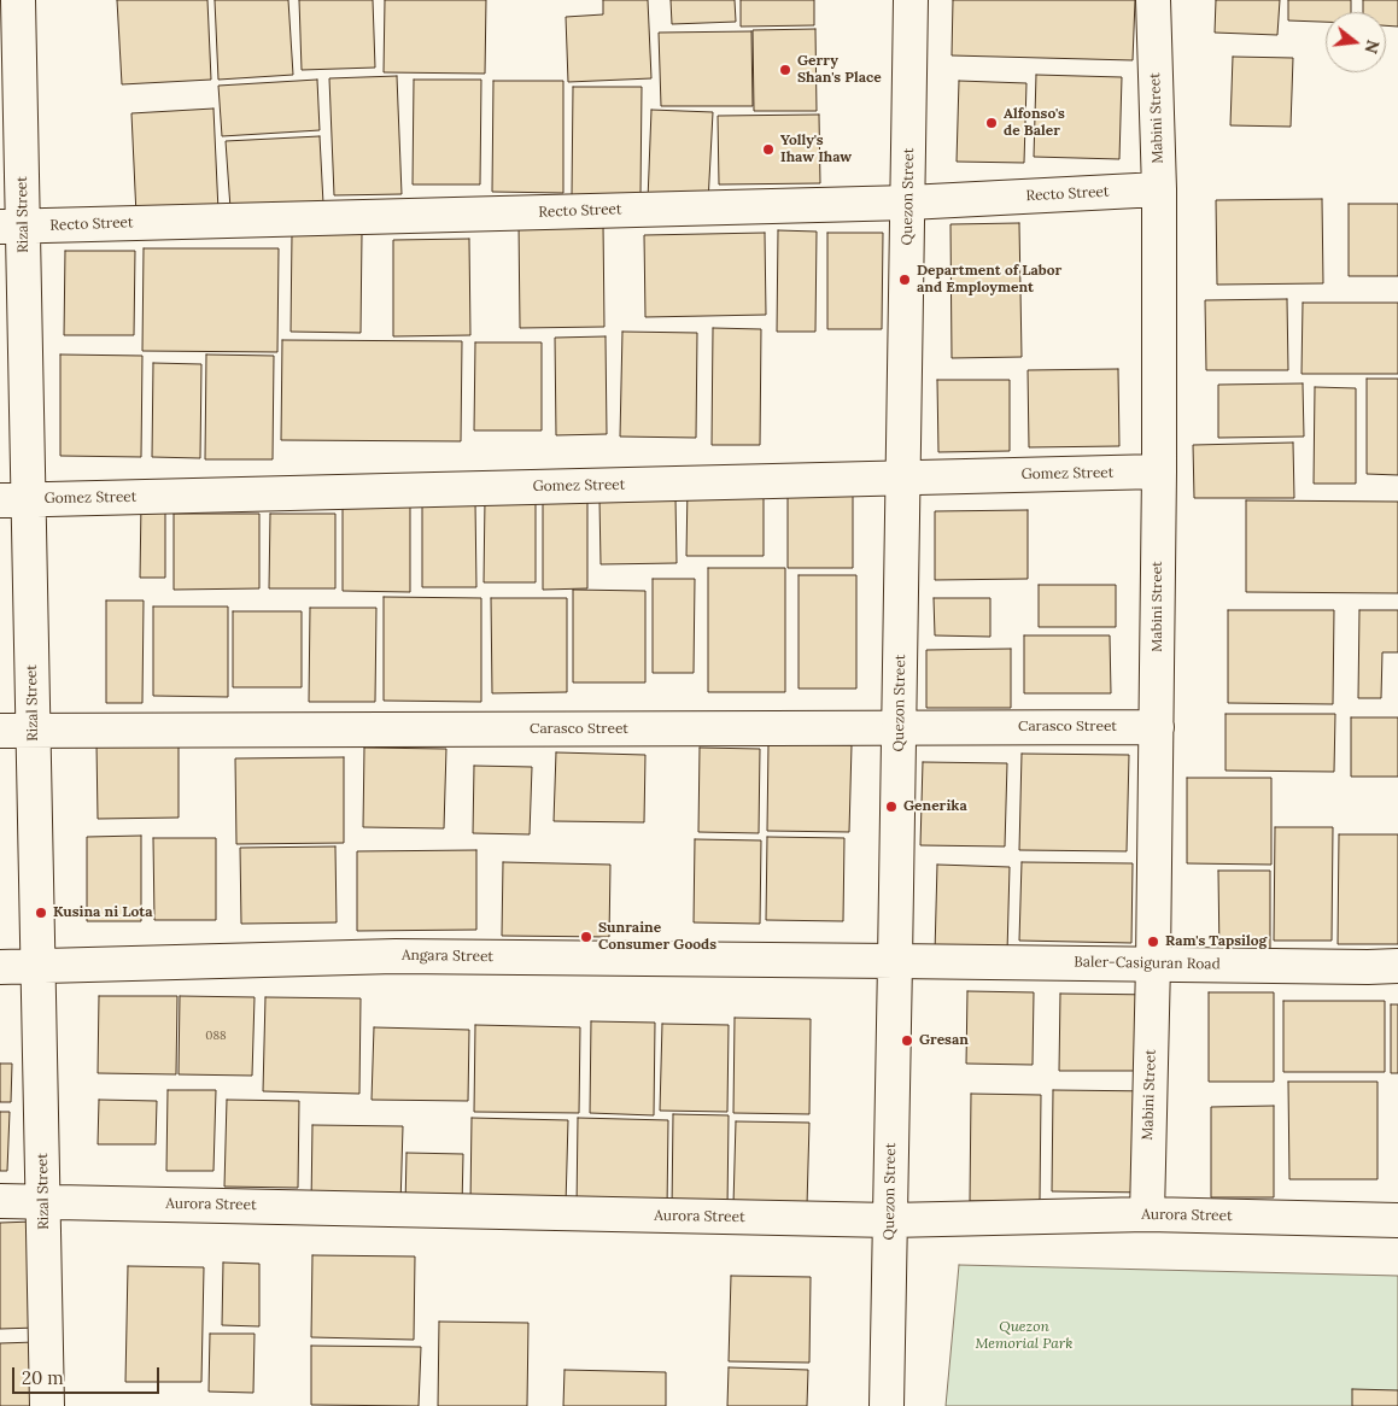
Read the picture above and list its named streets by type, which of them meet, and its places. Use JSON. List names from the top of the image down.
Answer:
{
  "streets": {
    "street": [
      "Mabini Street",
      "Recto Street",
      "Quezon Street",
      "Rizal Street",
      "Gomez Street",
      "Carasco Street",
      "Angara Street",
      "Baler-Casiguran Road",
      "Aurora Street"
    ]
  },
  "crossings": [
    ["Mabini Street", "Recto Street"],
    ["Mabini Street", "Gomez Street"],
    ["Mabini Street", "Carasco Street"],
    ["Mabini Street", "Baler-Casiguran Road"],
    ["Mabini Street", "Aurora Street"],
    ["Recto Street", "Quezon Street"],
    ["Recto Street", "Rizal Street"],
    ["Quezon Street", "Gomez Street"],
    ["Quezon Street", "Carasco Street"],
    ["Quezon Street", "Angara Street"],
    ["Quezon Street", "Baler-Casiguran Road"],
    ["Quezon Street", "Aurora Street"],
    ["Rizal Street", "Gomez Street"],
    ["Rizal Street", "Carasco Street"],
    ["Rizal Street", "Angara Street"],
    ["Rizal Street", "Aurora Street"],
    ["Angara Street", "Baler-Casiguran Road"]
  ],
  "parks": ["Quezon Memorial Park"],
  "places": [
    "Gerry Shan's Place",
    "Alfonso's de Baler",
    "Yolly's Ihaw Ihaw",
    "Department of Labor and Employment",
    "Generika",
    "Kusina ni Lota",
    "Sunraine Consumer Goods",
    "Ram's Tapsilog",
    "Gresan"
  ],
  "house_numbers": ["088"],
  "scale_bar": "20 m",
  "north": "right"
}
